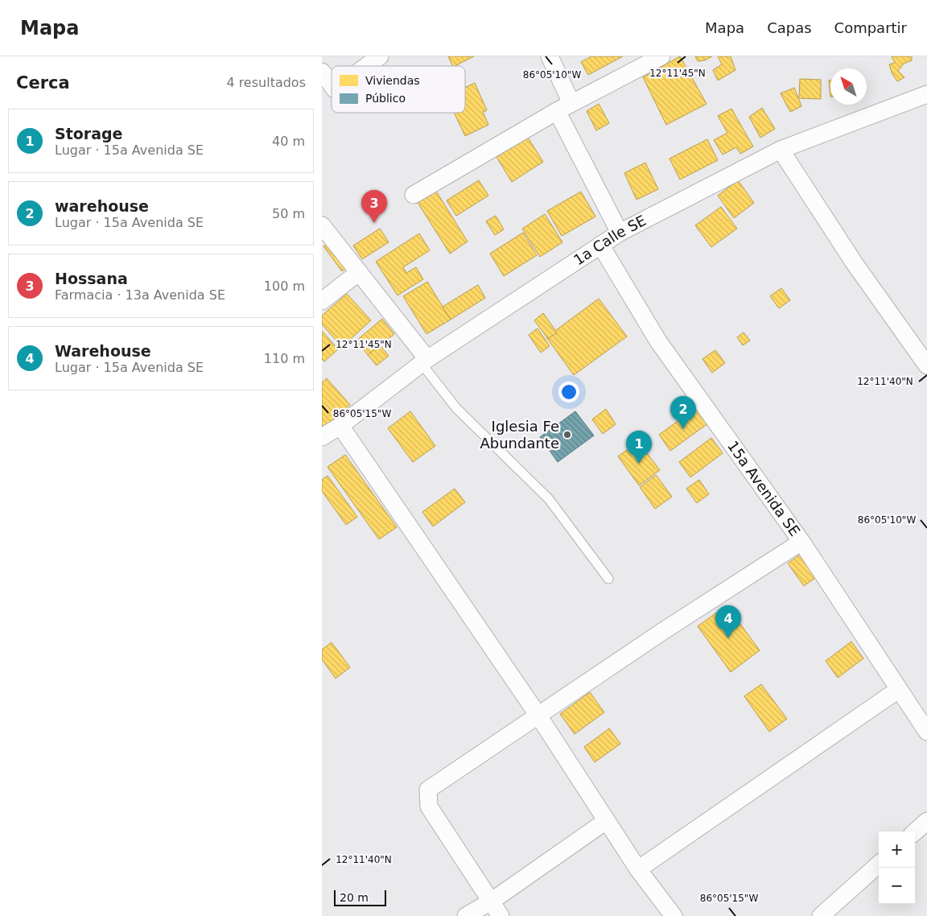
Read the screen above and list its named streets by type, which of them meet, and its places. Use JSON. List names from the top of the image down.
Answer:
{
  "streets": {
    "street": ["1a Calle SE", "15a Avenida SE"]
  },
  "crossings": [
    ["1a Calle SE", "15a Avenida SE"]
  ],
  "places": ["Iglesia Fe Abundante"],
  "legend": ["Viviendas", "Público"],
  "scale_bar": "20 m",
  "north": "top left",
  "page": {
    "header": "Mapa",
    "nav": ["Mapa", "Capas", "Compartir"],
    "heading": ["Cerca", "4 resultados"],
    "list": [
      {
        "mark": "1",
        "name": "Storage",
        "note": "Lugar · 15a Avenida SE",
        "value": "40 m"
      },
      {
        "mark": "2",
        "name": "warehouse",
        "note": "Lugar · 15a Avenida SE",
        "value": "50 m"
      },
      {
        "mark": "3",
        "name": "Hossana",
        "note": "Farmacia · 13a Avenida SE",
        "value": "100 m"
      },
      {
        "mark": "4",
        "name": "Warehouse",
        "note": "Lugar · 15a Avenida SE",
        "value": "110 m"
      }
    ],
    "pins": [
      "3",
      "2",
      "1",
      "4"
    ],
    "map_buttons": ["+", "−"],
    "scale": "20 m"
  },
  "coordinates": [
    "12°11'45\"N",
    "86°05'10\"W",
    "12°11'40\"N",
    "86°05'15\"W"
  ]
}
